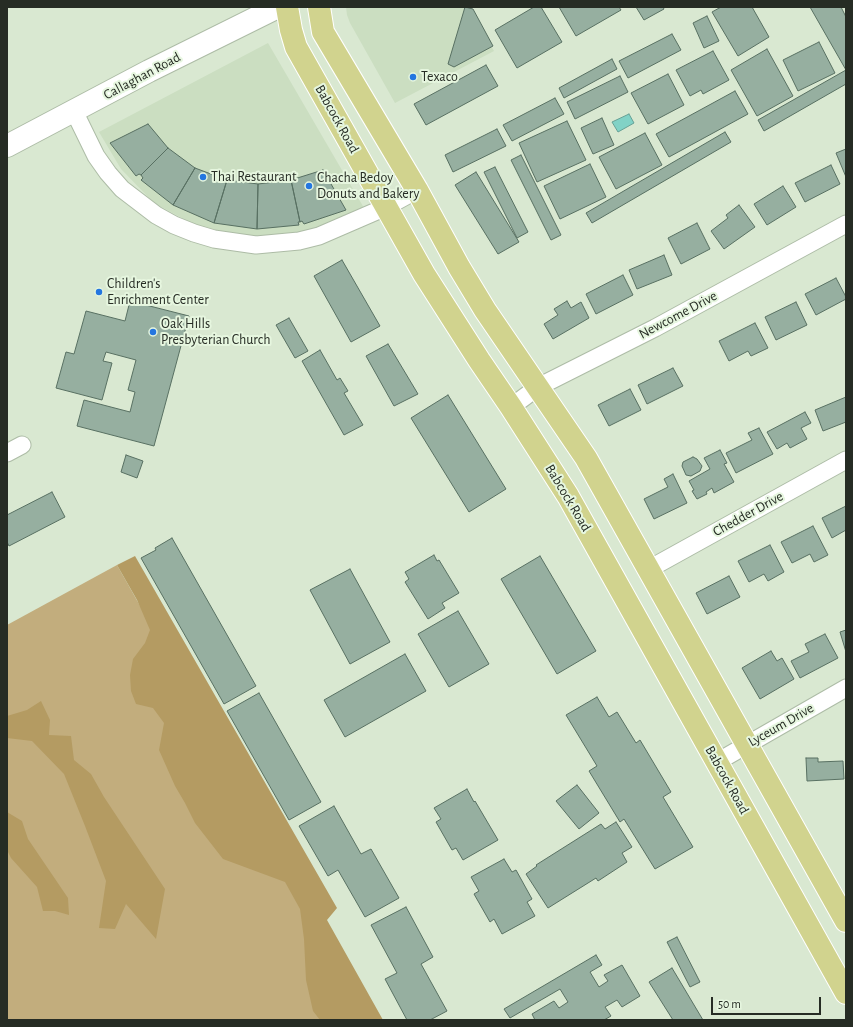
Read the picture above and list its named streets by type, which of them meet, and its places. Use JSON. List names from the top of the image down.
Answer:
{
  "streets": {
    "main road": ["Callaghan Road", "Babcock Road"],
    "street": ["Newcome Drive", "Chedder Drive", "Lyceum Drive"]
  },
  "crossings": [
    ["Babcock Road", "Newcome Drive"],
    ["Babcock Road", "Lyceum Drive"]
  ],
  "places": [
    "Texaco",
    "Thai Restaurant",
    "Chacha Bedoy Donuts and Bakery",
    "Children's Enrichment Center",
    "Oak Hills Presbyterian Church"
  ],
  "scale_bar": "50 m"
}
